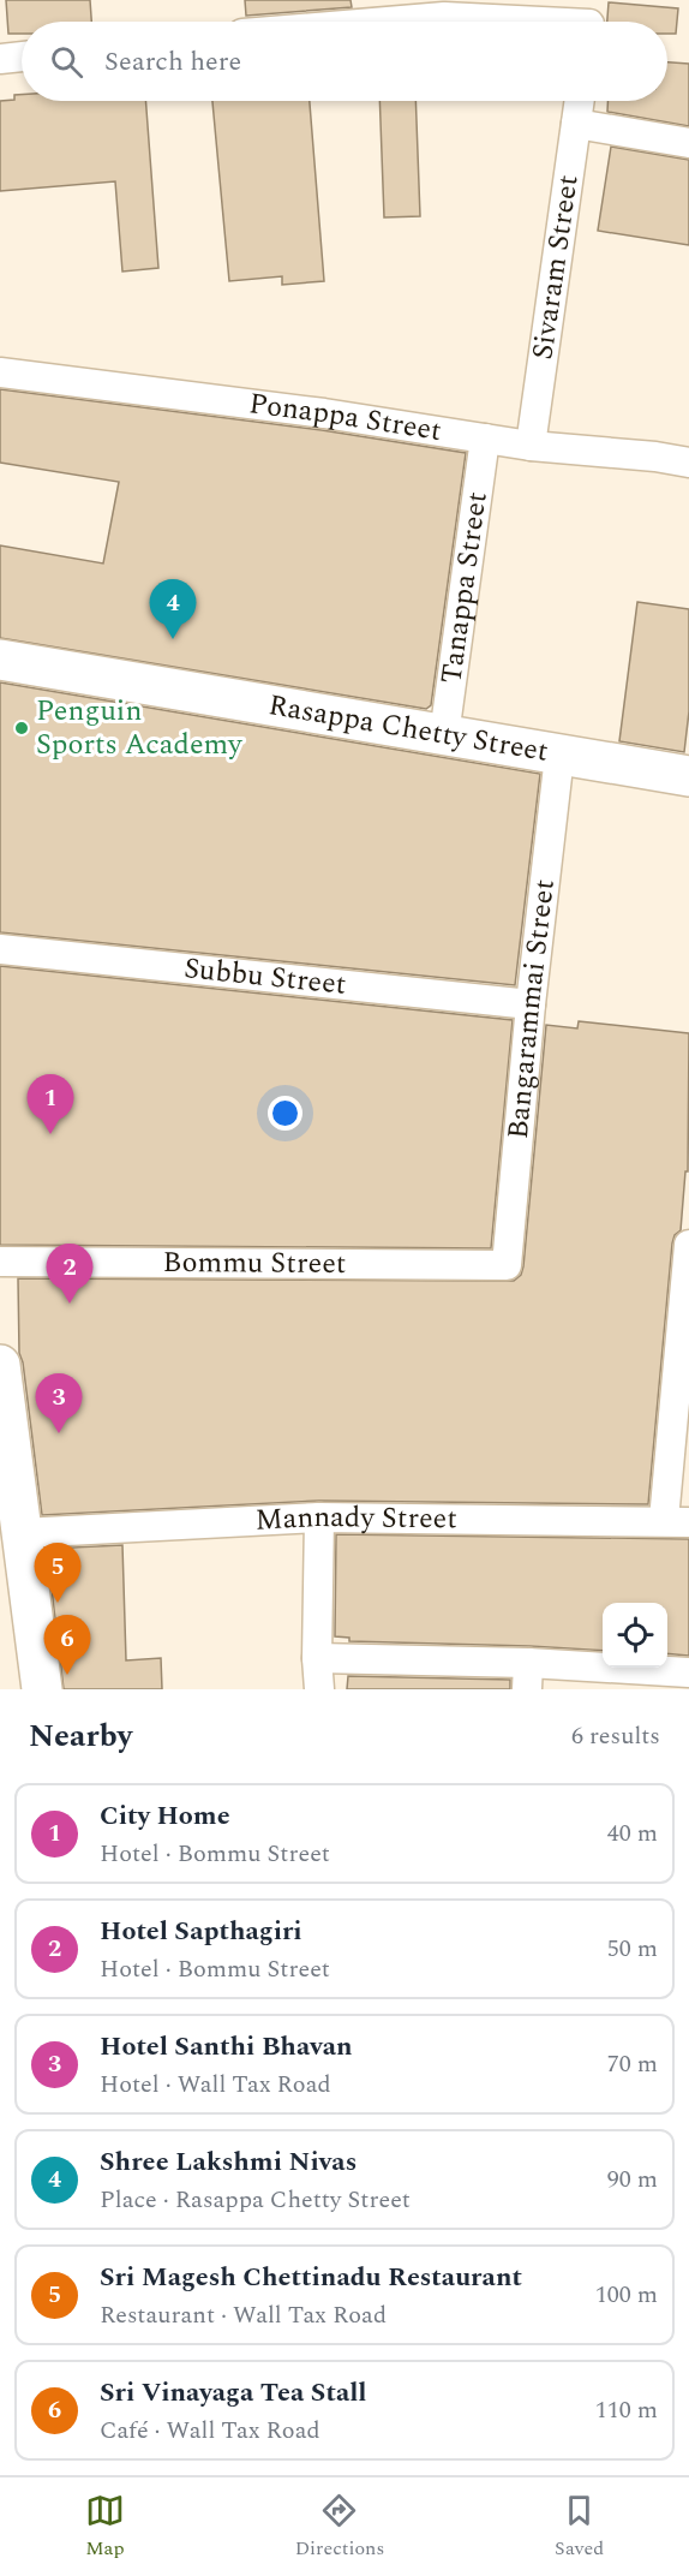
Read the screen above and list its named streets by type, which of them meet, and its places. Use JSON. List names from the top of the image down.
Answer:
{
  "streets": {
    "street": [
      "Sivaram Street",
      "Ponappa Street",
      "Tanappa Street",
      "Rasappa Chetty Street",
      "Subbu Street",
      "Bangarammai Street",
      "Bommu Street",
      "Mannady Street"
    ]
  },
  "crossings": [
    ["Sivaram Street", "Ponappa Street"],
    ["Ponappa Street", "Tanappa Street"],
    ["Tanappa Street", "Rasappa Chetty Street"],
    ["Rasappa Chetty Street", "Bangarammai Street"],
    ["Subbu Street", "Bangarammai Street"],
    ["Bangarammai Street", "Bommu Street"]
  ],
  "places": ["Penguin Sports Academy"],
  "page": {
    "search": "Search here",
    "pins": [
      "4",
      "1",
      "2",
      "3",
      "5",
      "6"
    ],
    "heading": ["Nearby", "6 results"],
    "list": [
      {
        "mark": "1",
        "name": "City Home",
        "note": "Hotel · Bommu Street",
        "value": "40 m"
      },
      {
        "mark": "2",
        "name": "Hotel Sapthagiri",
        "note": "Hotel · Bommu Street",
        "value": "50 m"
      },
      {
        "mark": "3",
        "name": "Hotel Santhi Bhavan",
        "note": "Hotel · Wall Tax Road",
        "value": "70 m"
      },
      {
        "mark": "4",
        "name": "Shree Lakshmi Nivas",
        "note": "Place · Rasappa Chetty Street",
        "value": "90 m"
      },
      {
        "mark": "5",
        "name": "Sri Magesh Chettinadu Restaurant",
        "note": "Restaurant · Wall Tax Road",
        "value": "100 m"
      },
      {
        "mark": "6",
        "name": "Sri Vinayaga Tea Stall",
        "note": "Café · Wall Tax Road",
        "value": "110 m"
      }
    ],
    "nav": ["Map", "Directions", "Saved"]
  }
}
